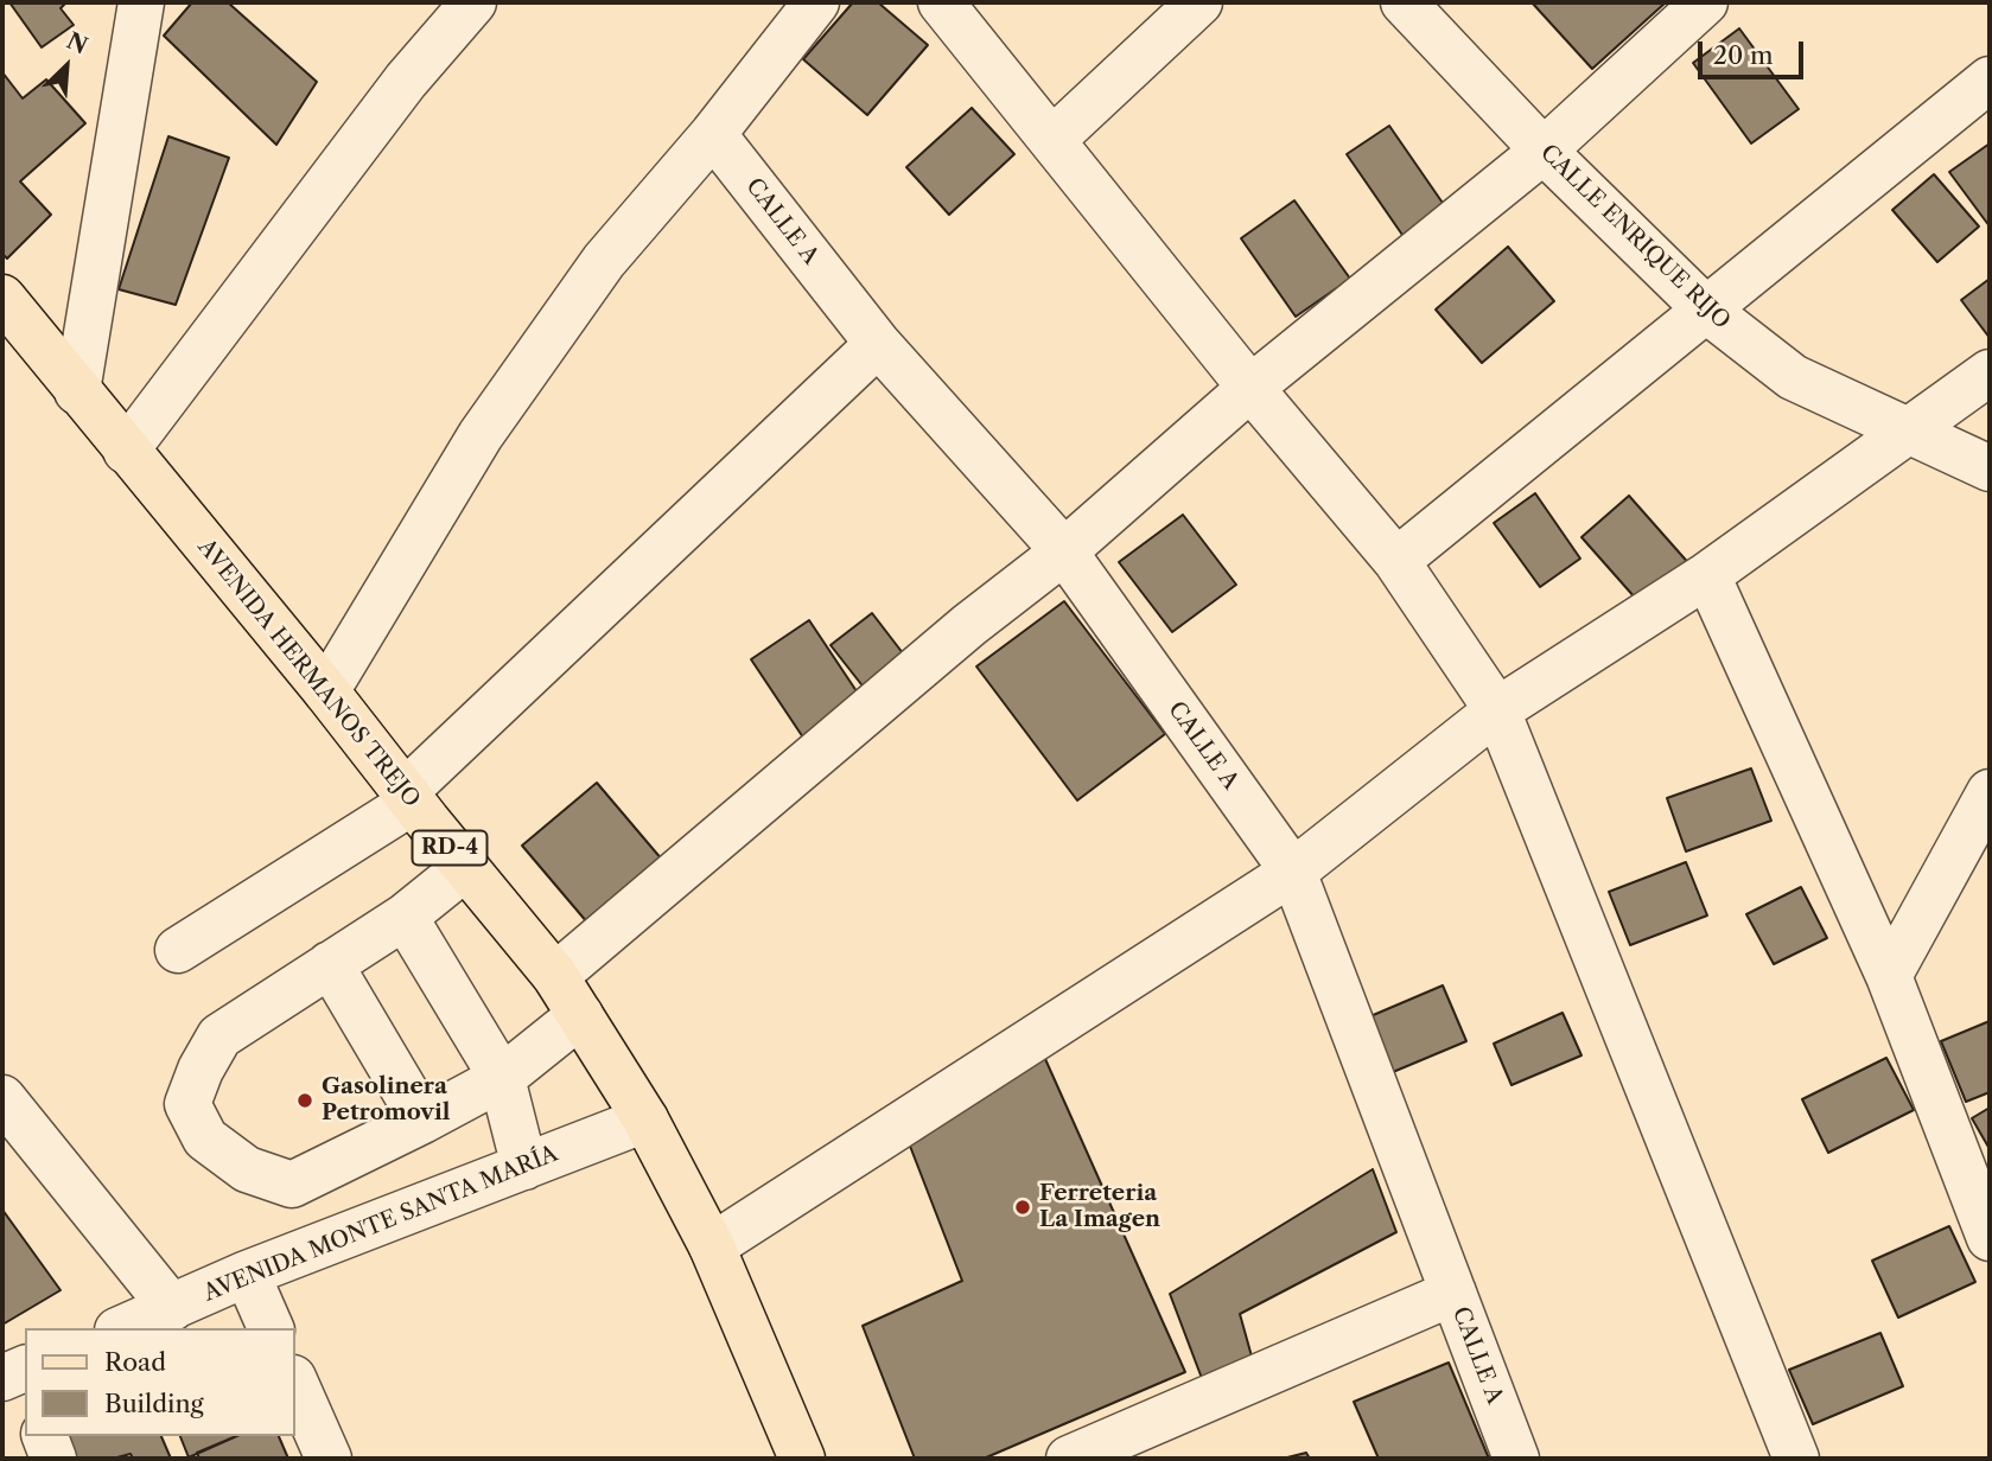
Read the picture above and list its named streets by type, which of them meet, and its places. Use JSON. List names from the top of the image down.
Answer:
{
  "streets": {
    "main road": ["AVENIDA HERMANOS TREJO", "RD-4"],
    "street": ["CALLE A", "CALLE ENRIQUE RIJO", "AVENIDA MONTE SANTA MARÍA"]
  },
  "crossings": [
    ["AVENIDA HERMANOS TREJO", "AVENIDA MONTE SANTA MARÍA"]
  ],
  "places": ["Gasolinera Petromovil", "Ferreteria La Imagen"],
  "legend": ["Road", "Building"],
  "scale_bar": "20 m",
  "north": "top right"
}
